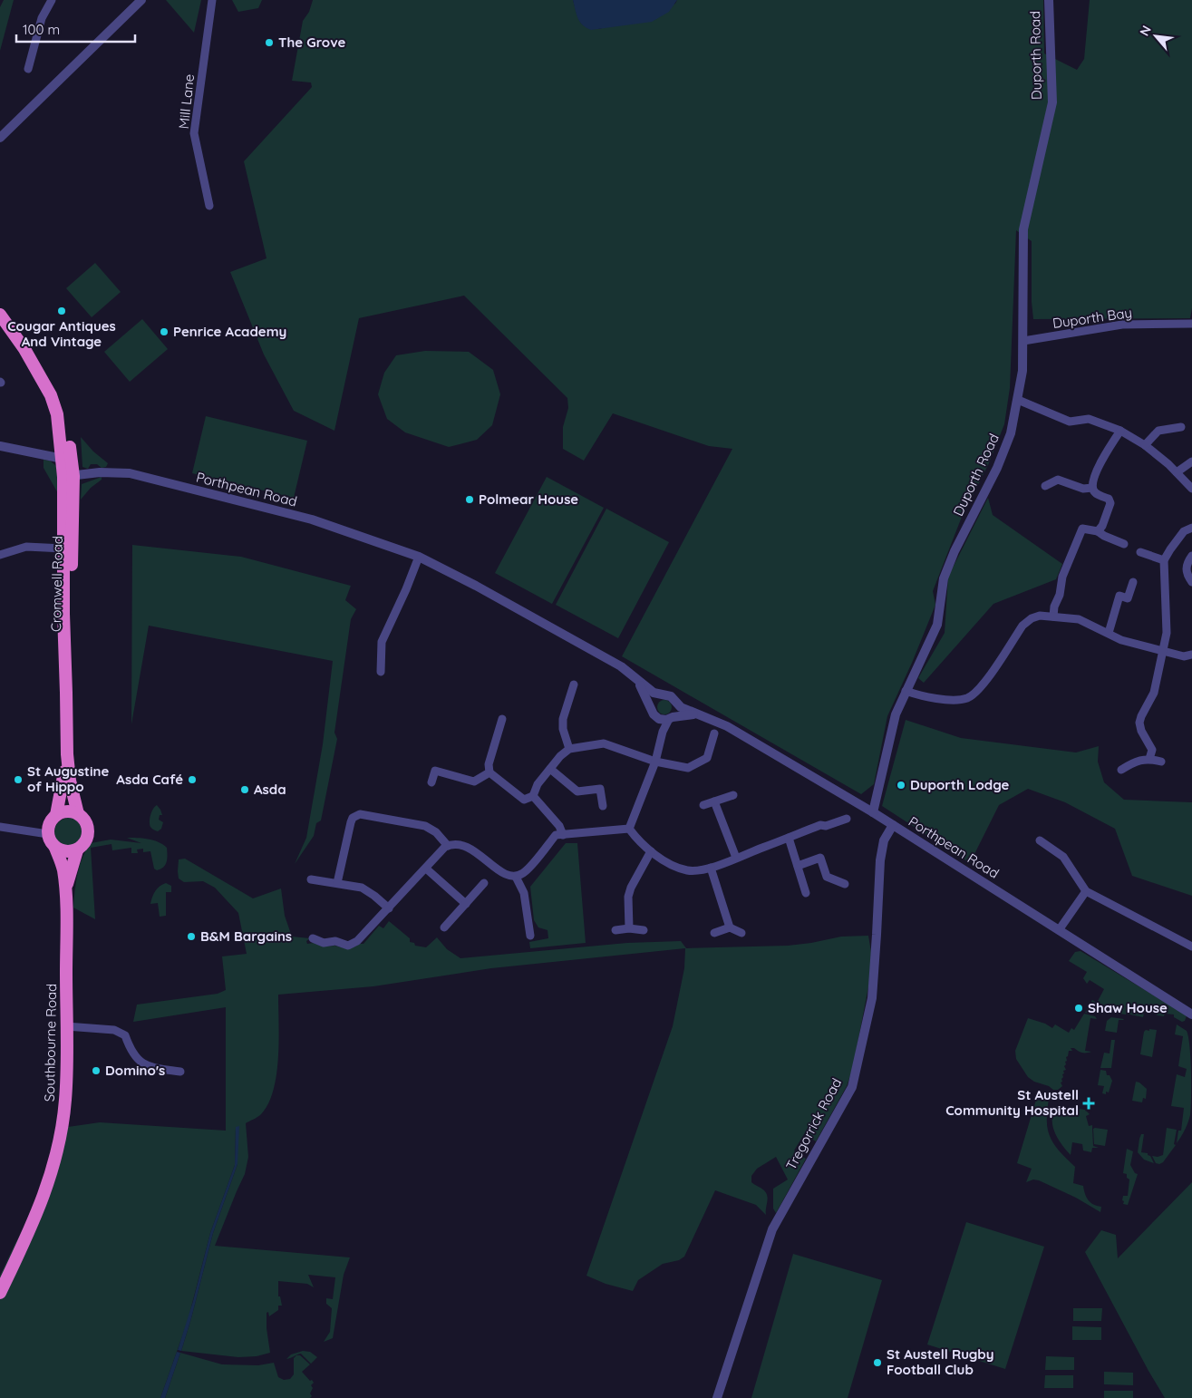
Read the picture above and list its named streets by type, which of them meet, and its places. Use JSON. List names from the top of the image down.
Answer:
{
  "streets": {
    "highway": ["Cromwell Road", "Southbourne Road"],
    "street": [
      "Duporth Road",
      "Mill Lane",
      "Duporth Bay",
      "Porthpean Road",
      "Tregorrick Road"
    ]
  },
  "crossings": [
    ["Duporth Road", "Duporth Bay"],
    ["Duporth Road", "Porthpean Road"],
    ["Porthpean Road", "Cromwell Road"],
    ["Porthpean Road", "Tregorrick Road"],
    ["Cromwell Road", "Southbourne Road"]
  ],
  "places": {
    "other": [
      "The Grove",
      "Cougar Antiques And Vintage",
      "Penrice Academy",
      "Polmear House",
      "St Augustine of Hippo",
      "Asda Café",
      "Duporth Lodge",
      "Asda",
      "B&M Bargains",
      "Shaw House",
      "Domino's",
      "St Austell Rugby Football Club"
    ],
    "health": ["St Austell Community Hospital"]
  },
  "scale_bar": "100 m",
  "north": "top left"
}
